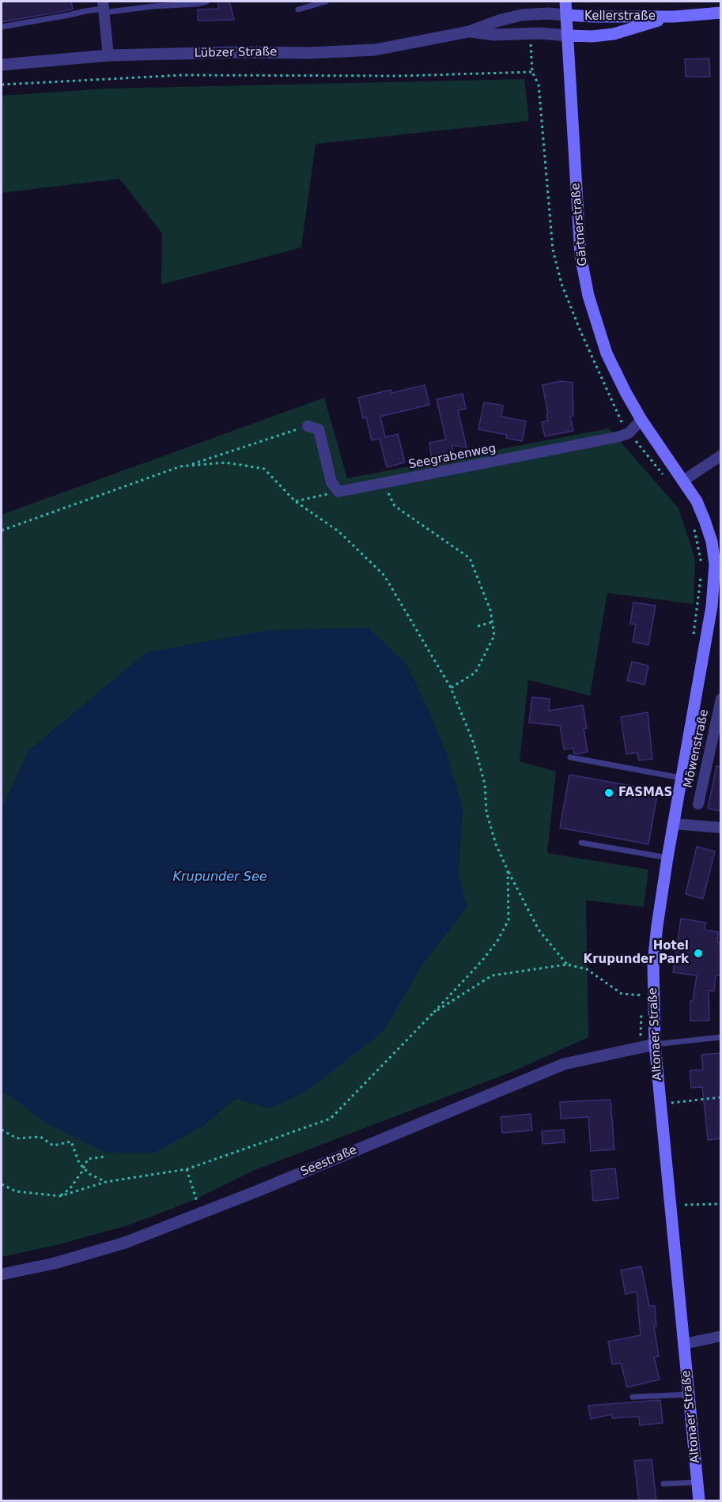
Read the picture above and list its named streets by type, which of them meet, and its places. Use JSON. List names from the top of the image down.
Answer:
{
  "streets": {
    "main road": ["Kellerstraße", "Gärtnerstraße", "Altonaer Straße"],
    "street": [
      "Lübzer Straße",
      "Seegrabenweg",
      "Möwenstraße",
      "Seestraße"
    ]
  },
  "crossings": [
    ["Kellerstraße", "Lübzer Straße"],
    ["Kellerstraße", "Gärtnerstraße"],
    ["Lübzer Straße", "Gärtnerstraße"],
    ["Gärtnerstraße", "Seegrabenweg"],
    ["Gärtnerstraße", "Altonaer Straße"],
    ["Altonaer Straße", "Seestraße"]
  ],
  "water": ["Krupunder See"],
  "places": ["FASMAS", "Hotel Krupunder Park"]
}
